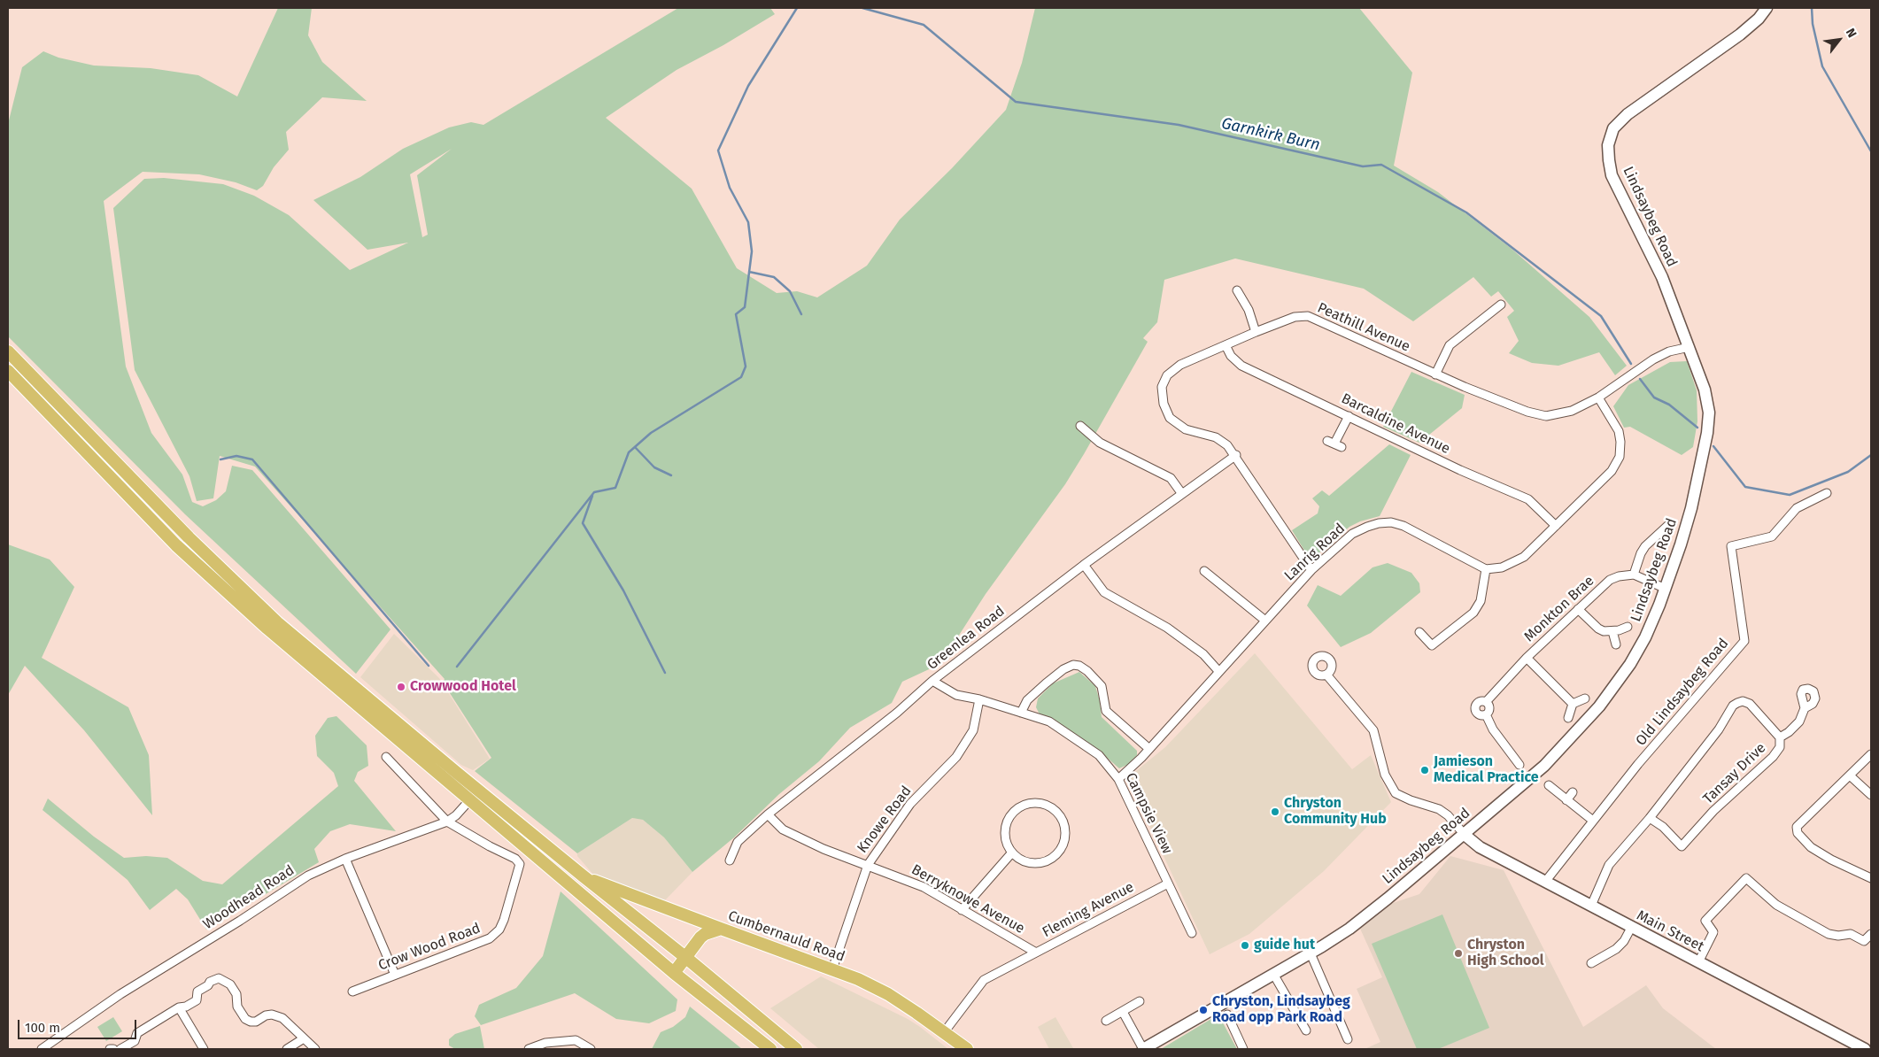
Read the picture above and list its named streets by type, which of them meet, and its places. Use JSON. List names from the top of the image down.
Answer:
{
  "streets": {
    "main road": ["Lindsaybeg Road", "Main Street", "Cumbernauld Road"],
    "street": [
      "Peathill Avenue",
      "Barcaldine Avenue",
      "Lanrig Road",
      "Monkton Brae",
      "Greenlea Road",
      "Old Lindsaybeg Road",
      "Tansay Drive",
      "Campsie View",
      "Knowe Road",
      "Woodhead Road",
      "Berryknowe Avenue",
      "Fleming Avenue",
      "Crow Wood Road"
    ]
  },
  "crossings": [
    ["Lindsaybeg Road", "Peathill Avenue"],
    ["Lindsaybeg Road", "Main Street"],
    ["Peathill Avenue", "Barcaldine Avenue"],
    ["Peathill Avenue", "Lanrig Road"],
    ["Peathill Avenue", "Greenlea Road"],
    ["Lanrig Road", "Campsie View"],
    ["Greenlea Road", "Campsie View"],
    ["Greenlea Road", "Berryknowe Avenue"],
    ["Old Lindsaybeg Road", "Main Street"],
    ["Tansay Drive", "Main Street"],
    ["Campsie View", "Knowe Road"],
    ["Campsie View", "Fleming Avenue"],
    ["Knowe Road", "Berryknowe Avenue"],
    ["Knowe Road", "Cumbernauld Road"],
    ["Woodhead Road", "Crow Wood Road"],
    ["Berryknowe Avenue", "Fleming Avenue"],
    ["Fleming Avenue", "Cumbernauld Road"]
  ],
  "water": ["Garnkirk Burn"],
  "places": [
    "Crowwood Hotel",
    "Jamieson Medical Practice",
    "Chryston Community Hub",
    "guide hut",
    "Chryston High School",
    "Chryston, Lindsaybeg Road opp Park Road"
  ],
  "scale_bar": "100 m",
  "north": "top right"
}
